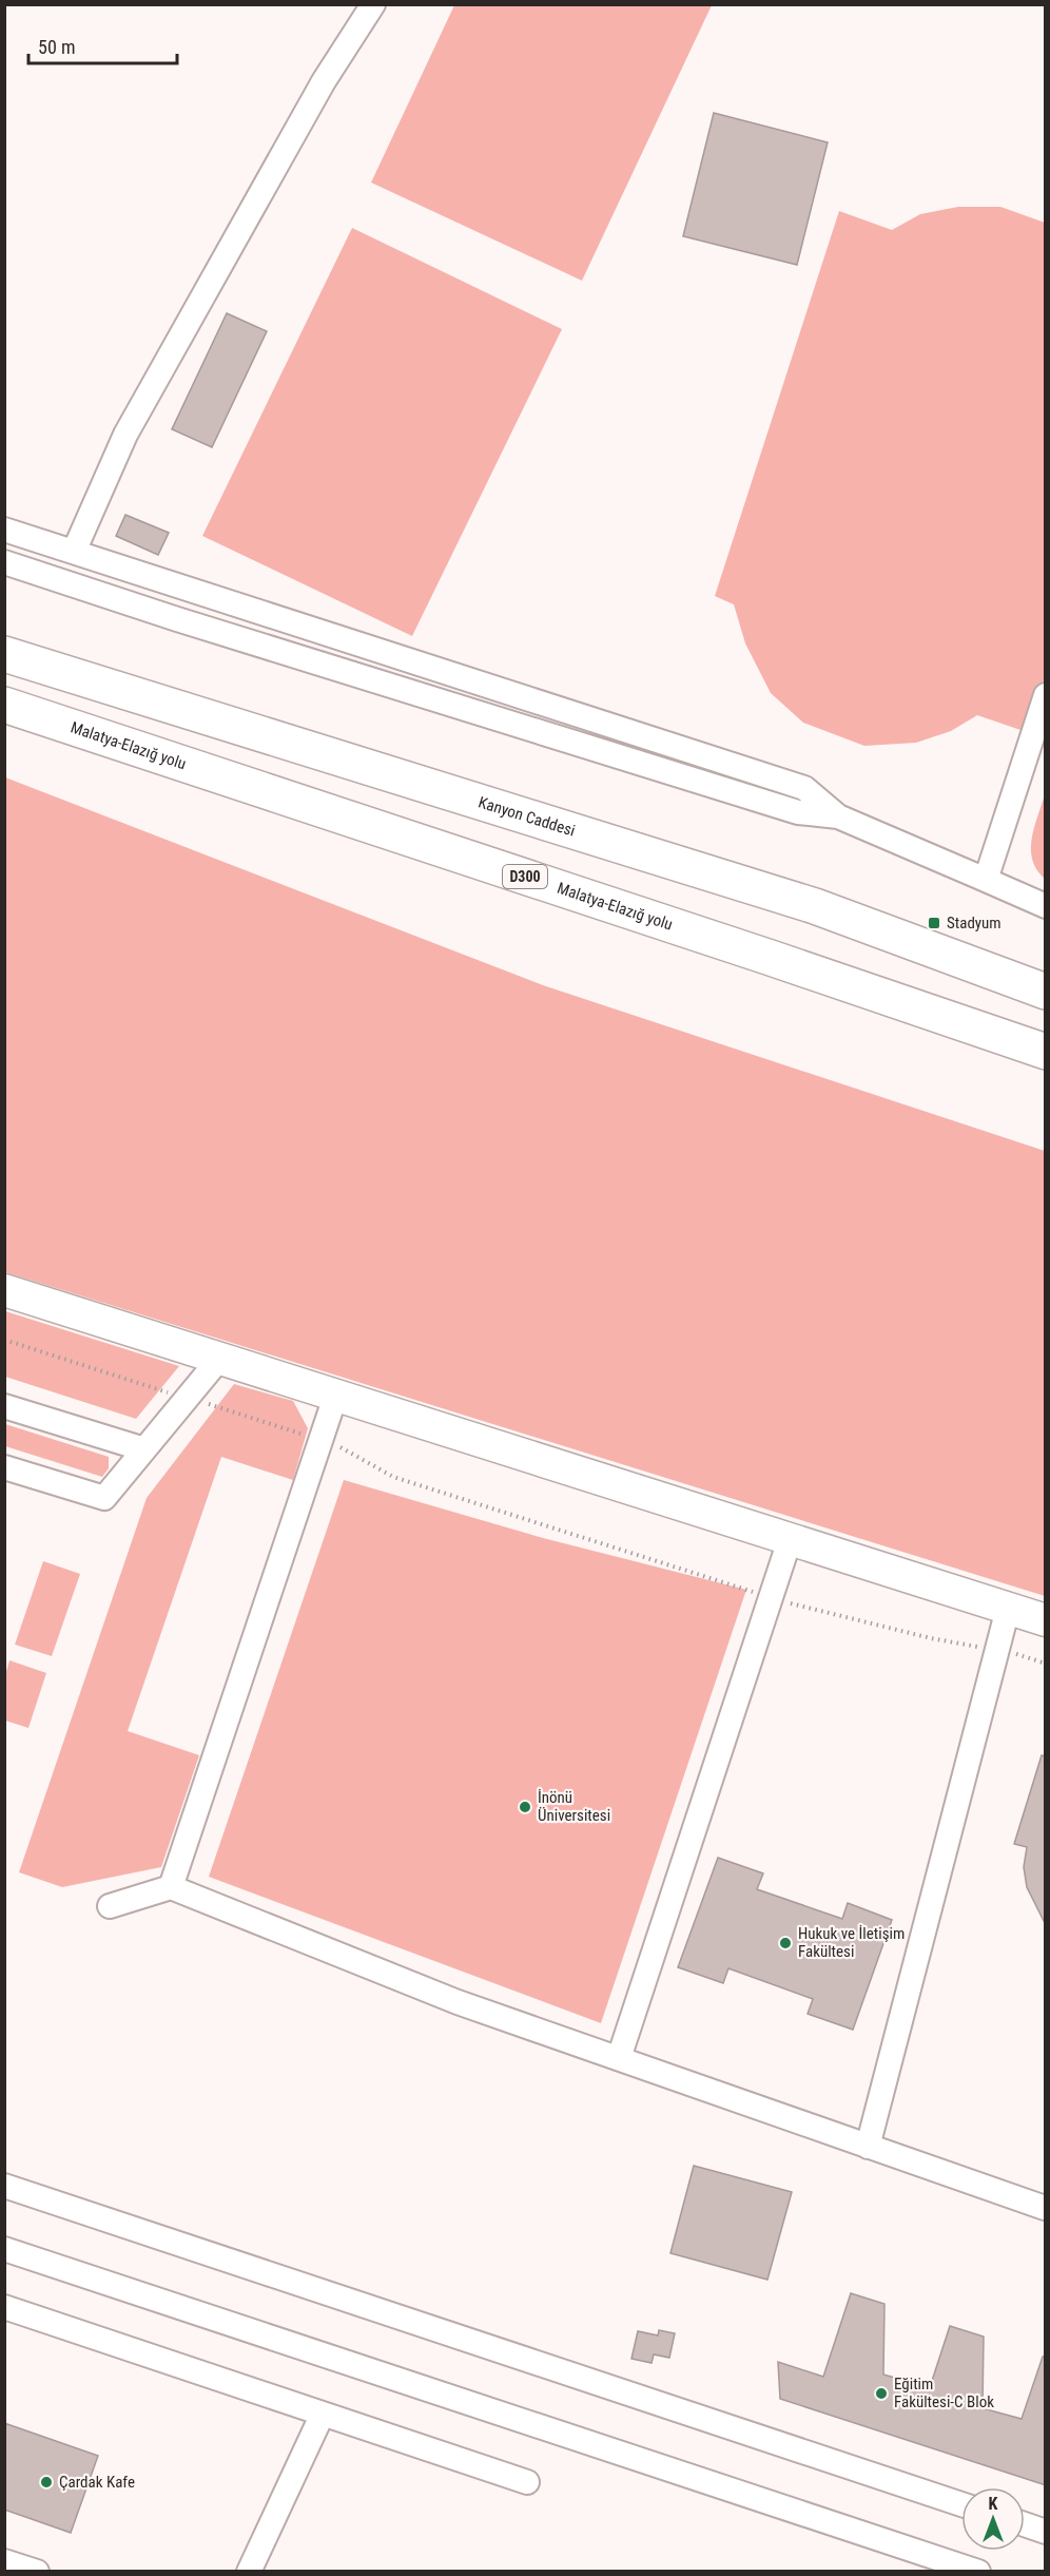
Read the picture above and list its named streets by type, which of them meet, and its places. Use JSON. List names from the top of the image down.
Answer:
{
  "streets": {
    "highway": ["Malatya-Elazığ yolu", "Kanyon Caddesi", "D300"]
  },
  "places": {
    "transit": ["Stadyum"],
    "other": [
      "İnönü Üniversitesi",
      "Hukuk ve İletişim Fakültesi",
      "Eğitim Fakültesi-C Blok",
      "Çardak Kafe"
    ]
  },
  "scale_bar": "50 m",
  "north": "top"
}
